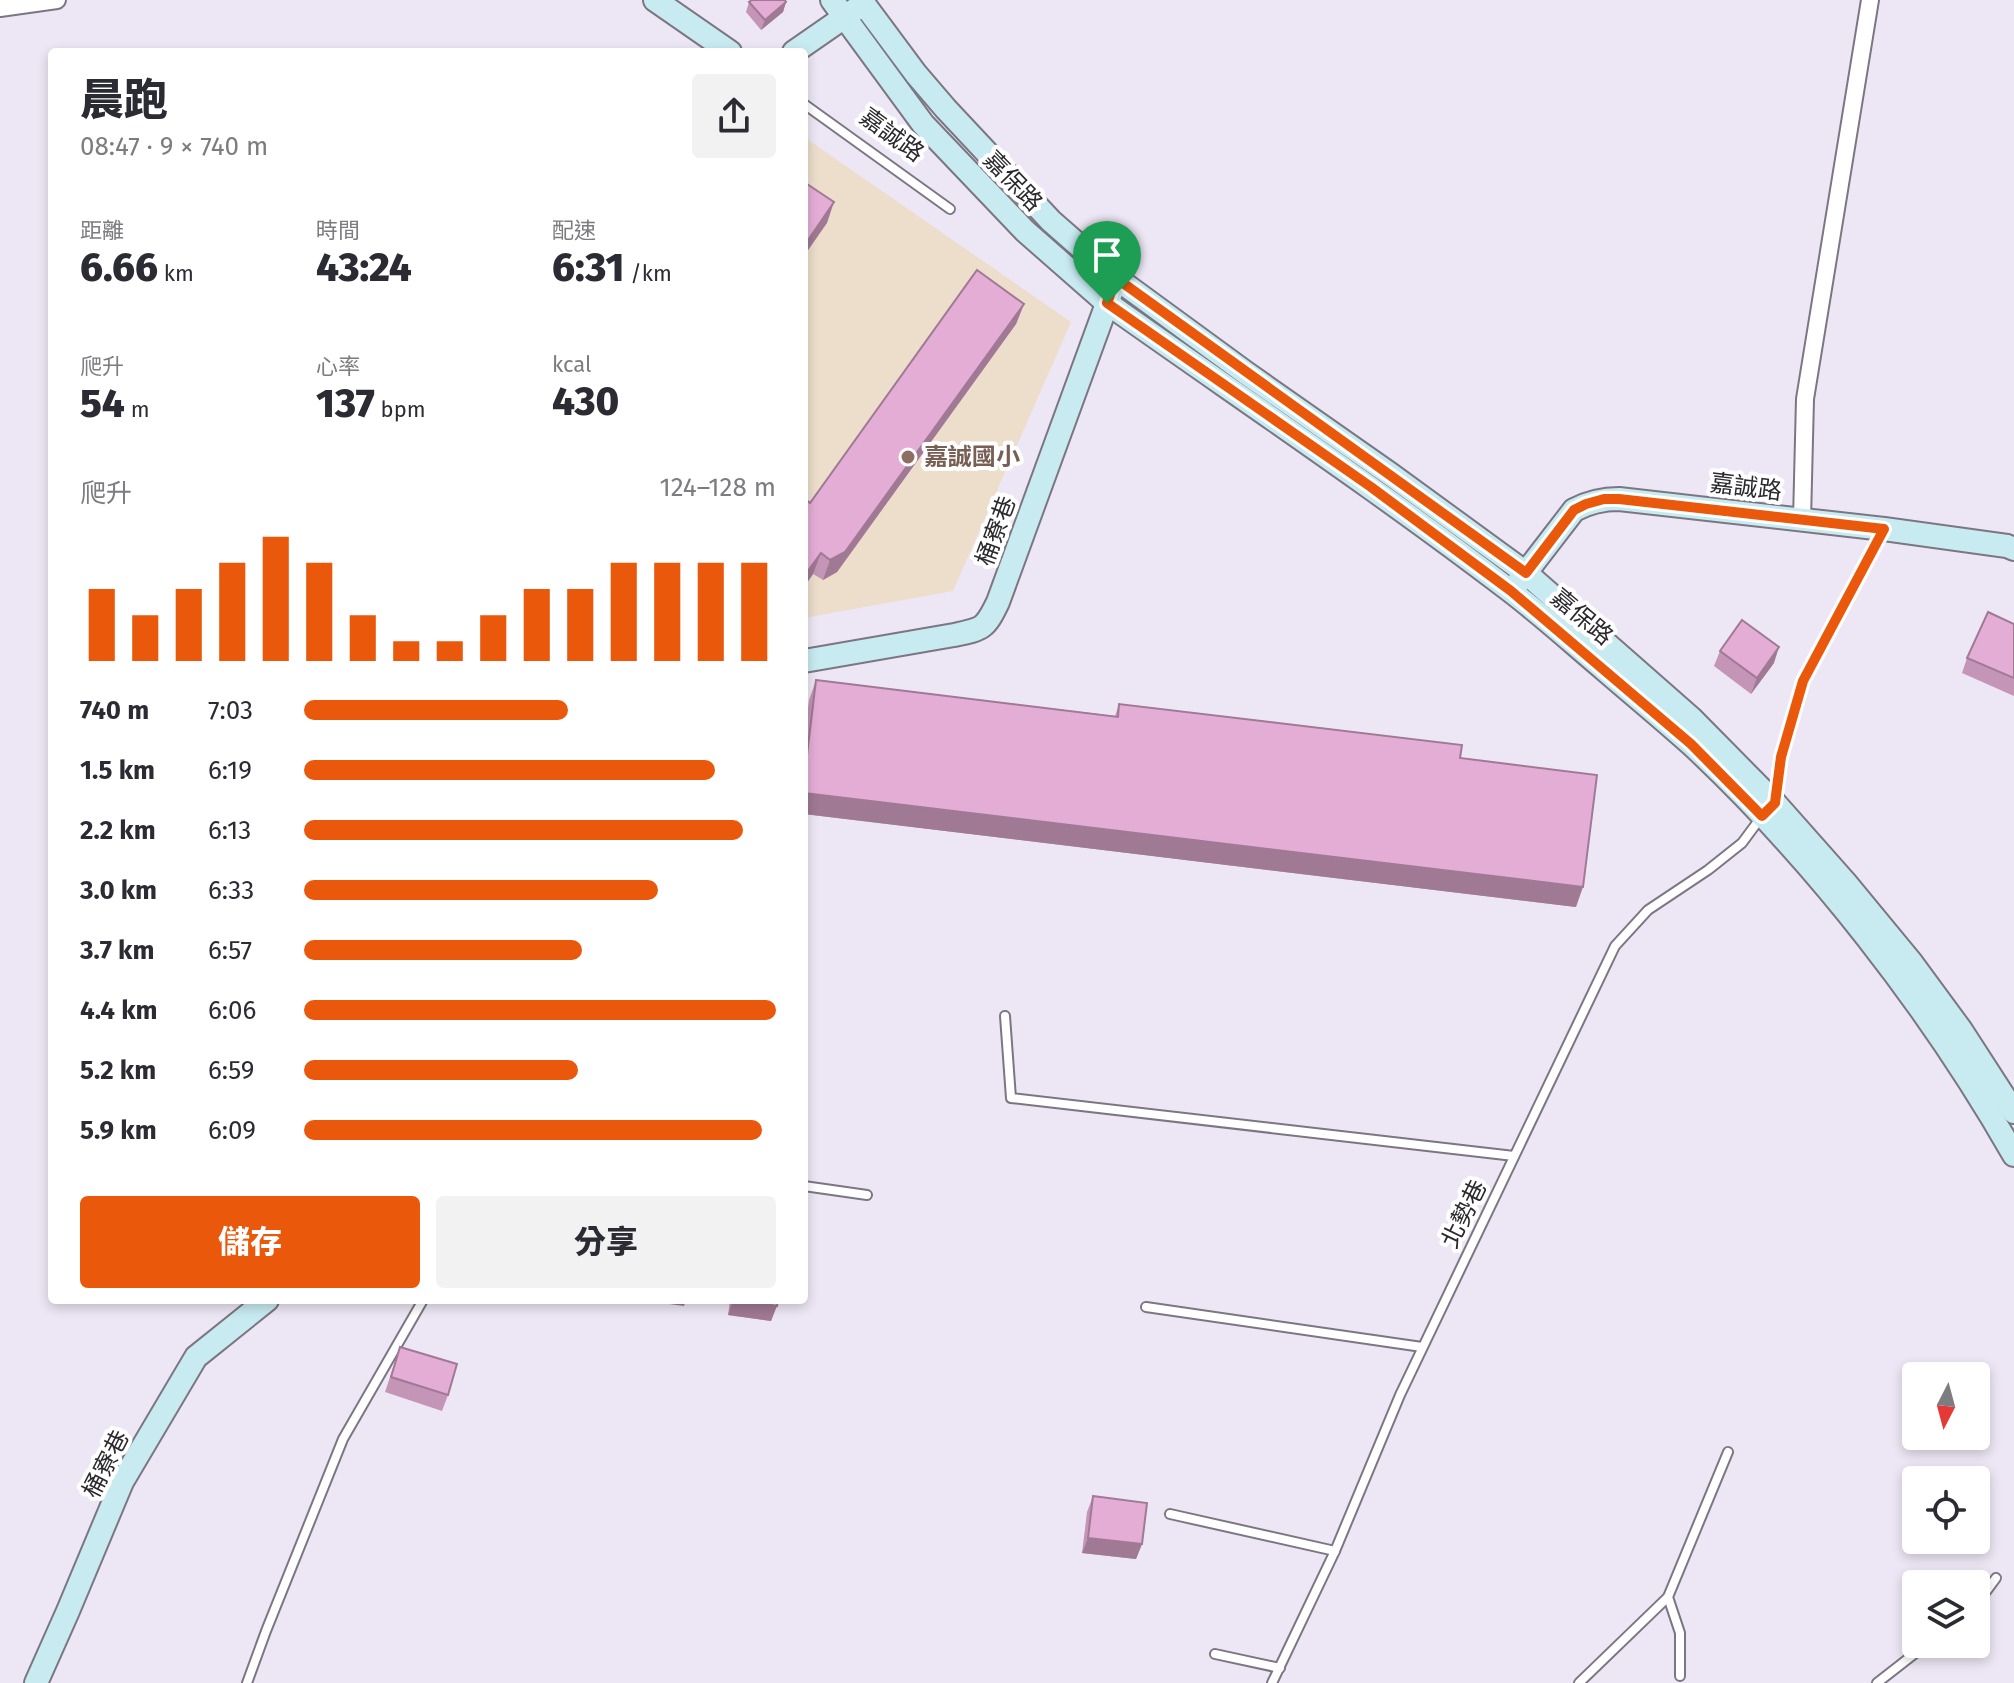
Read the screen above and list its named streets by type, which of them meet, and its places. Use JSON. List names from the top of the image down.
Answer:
{
  "streets": {
    "street": ["嘉誠路", "嘉保路", "桶寮巷"],
    "lane": ["北勢巷"]
  },
  "crossings": [
    ["嘉誠路", "嘉保路"],
    ["嘉保路", "桶寮巷"],
    ["嘉保路", "北勢巷"]
  ],
  "places": ["嘉誠國小"],
  "north": "bottom",
  "page": {
    "heading": ["晨跑", "08:47 · 9 × 740 m"],
    "stats": [
      ["距離", "6.66 km"],
      ["時間", "43:24"],
      ["配速", "6:31 /km"],
      ["爬升", "54 m"],
      ["心率", "137 bpm"],
      ["kcal", "430"]
    ],
    "chart": ["爬升", "124–128 m"],
    "list": [
      {
        "name": "740 m",
        "note": "7:03"
      },
      {
        "name": "1.5 km",
        "note": "6:19"
      },
      {
        "name": "2.2 km",
        "note": "6:13"
      },
      {
        "name": "3.0 km",
        "note": "6:33"
      },
      {
        "name": "3.7 km",
        "note": "6:57"
      },
      {
        "name": "4.4 km",
        "note": "6:06"
      },
      {
        "name": "5.2 km",
        "note": "6:59"
      },
      {
        "name": "5.9 km",
        "note": "6:09"
      }
    ],
    "buttons": ["儲存", "分享"]
  }
}
